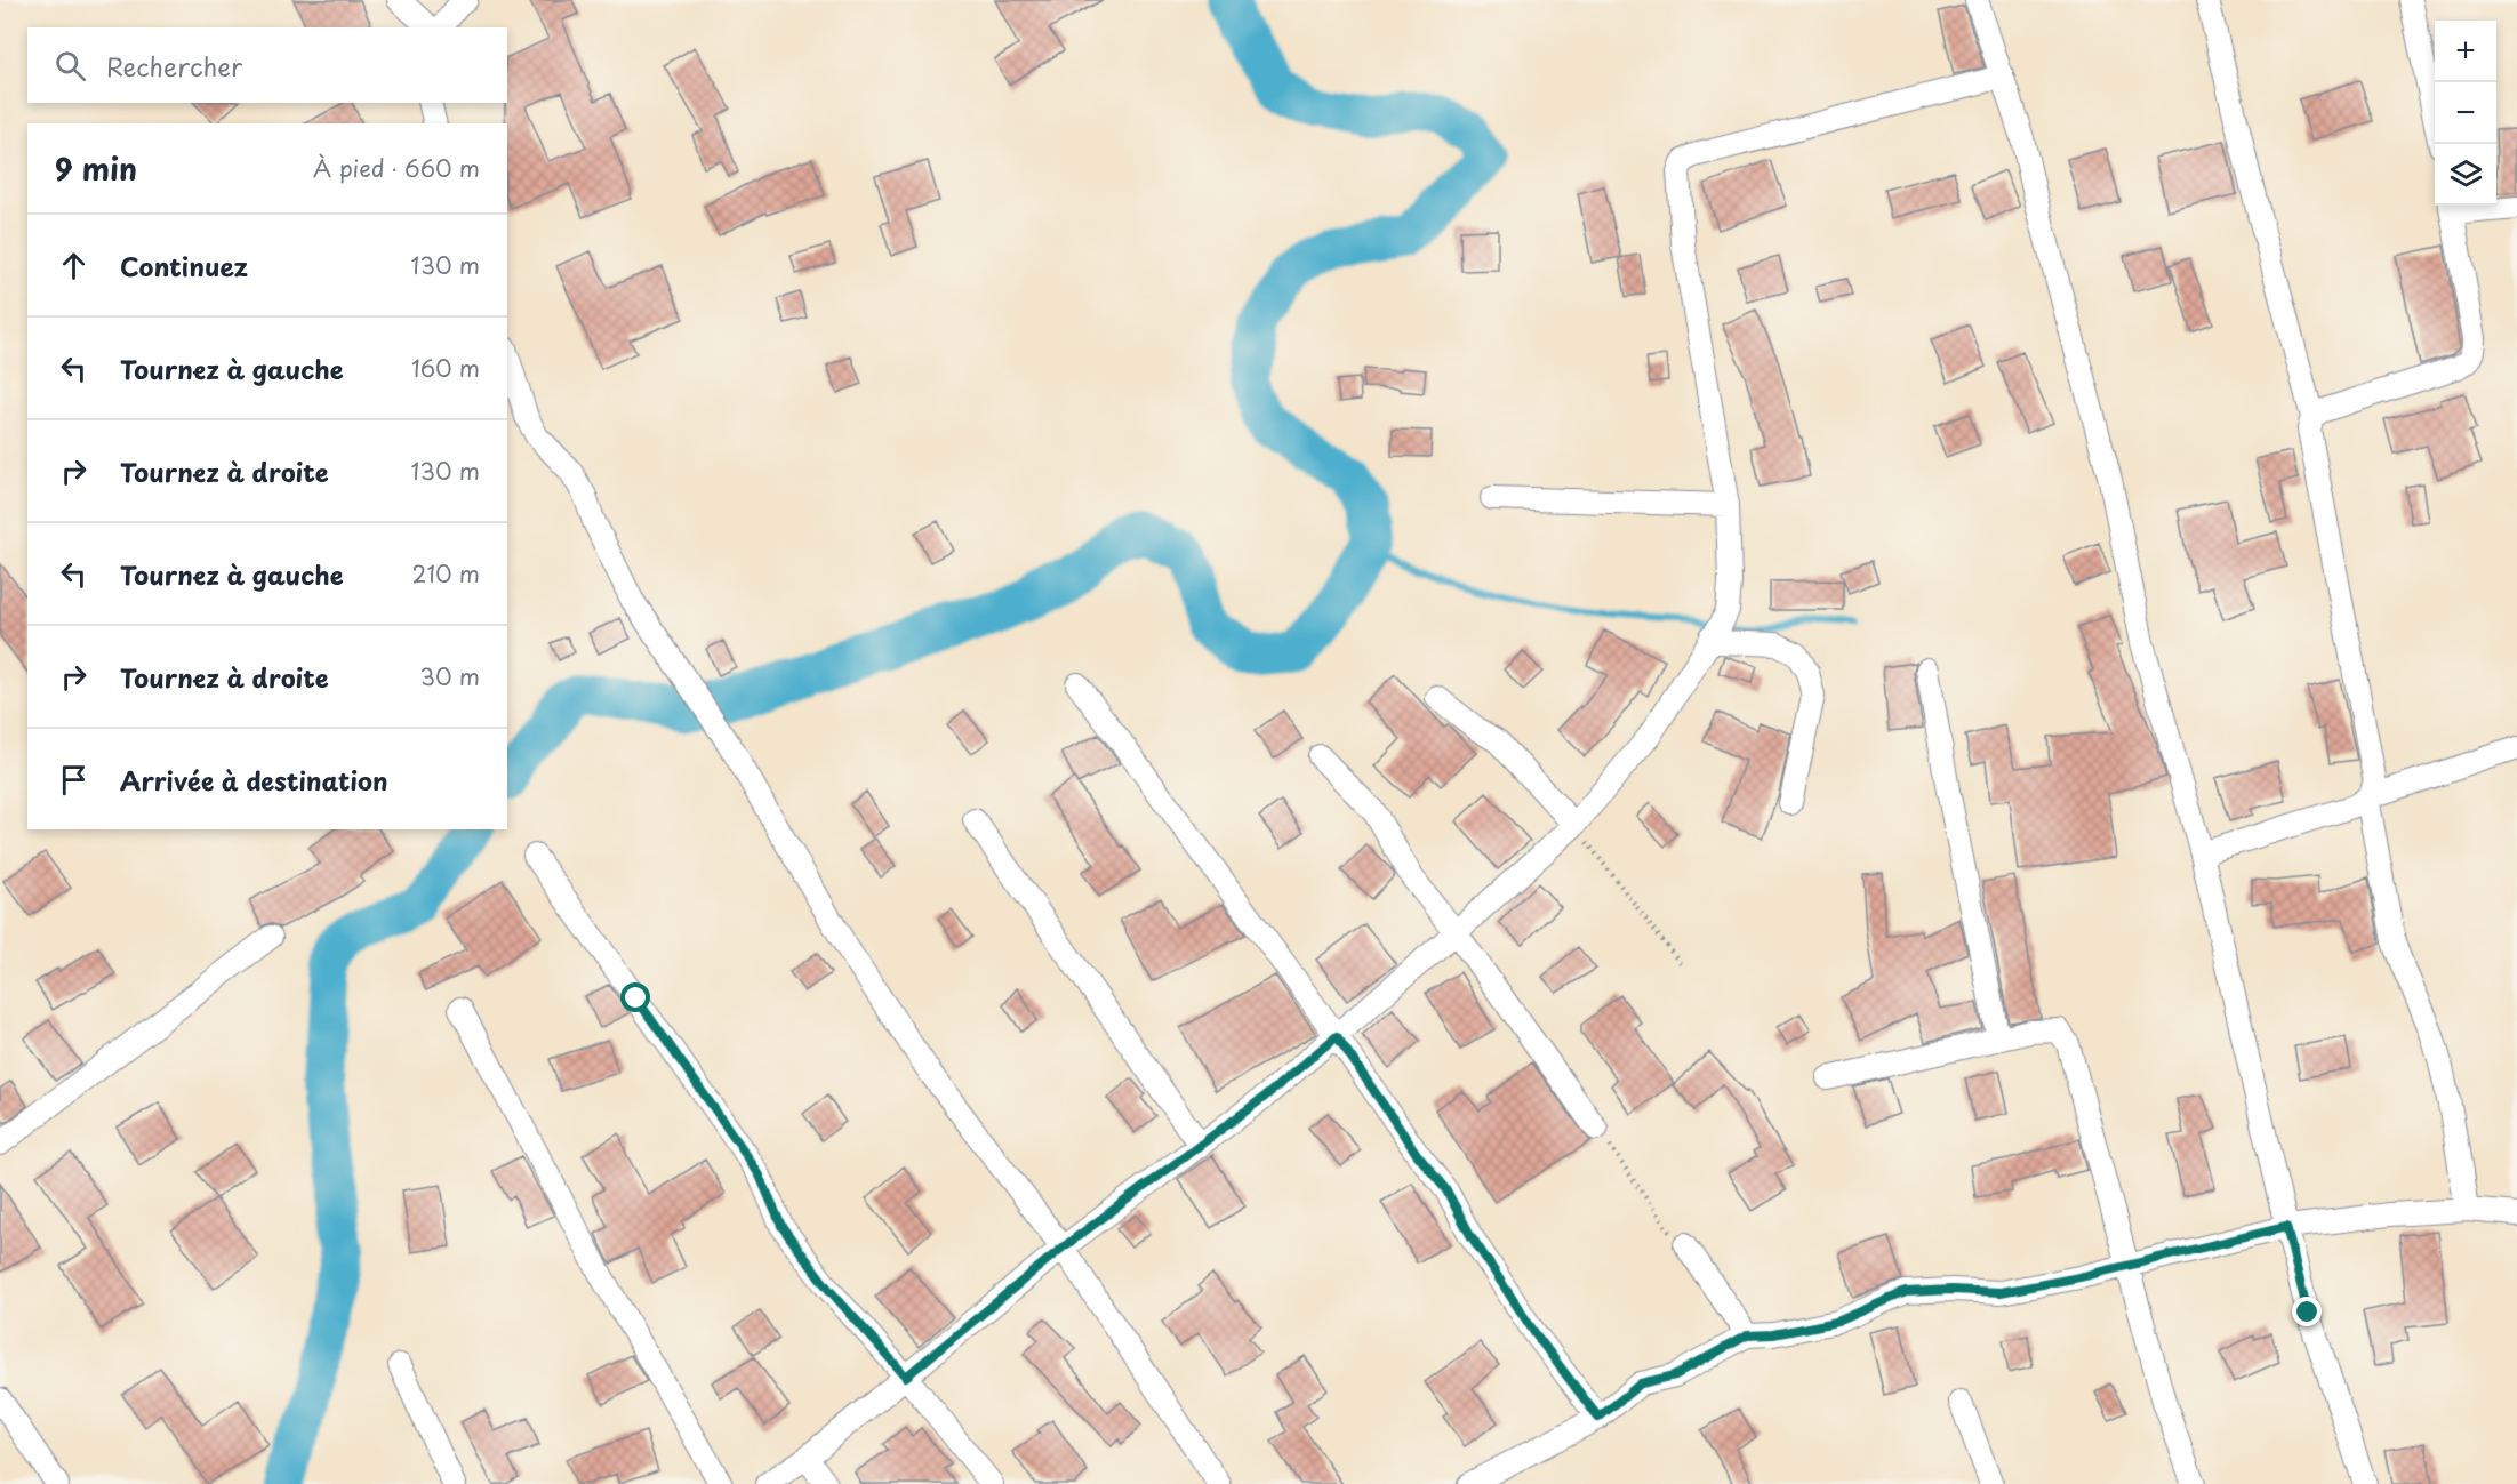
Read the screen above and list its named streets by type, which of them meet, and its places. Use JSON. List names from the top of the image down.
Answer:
{
  "page": {
    "map_buttons": ["+", "−"],
    "search": "Rechercher",
    "heading": ["9 min", "À pied · 660 m"],
    "list": [
      ["Continuez", "130 m"],
      ["Tournez à gauche", "160 m"],
      ["Tournez à droite", "130 m"],
      ["Tournez à gauche", "210 m"],
      ["Tournez à droite", "30 m"],
      "Arrivée à destination"
    ]
  }
}
